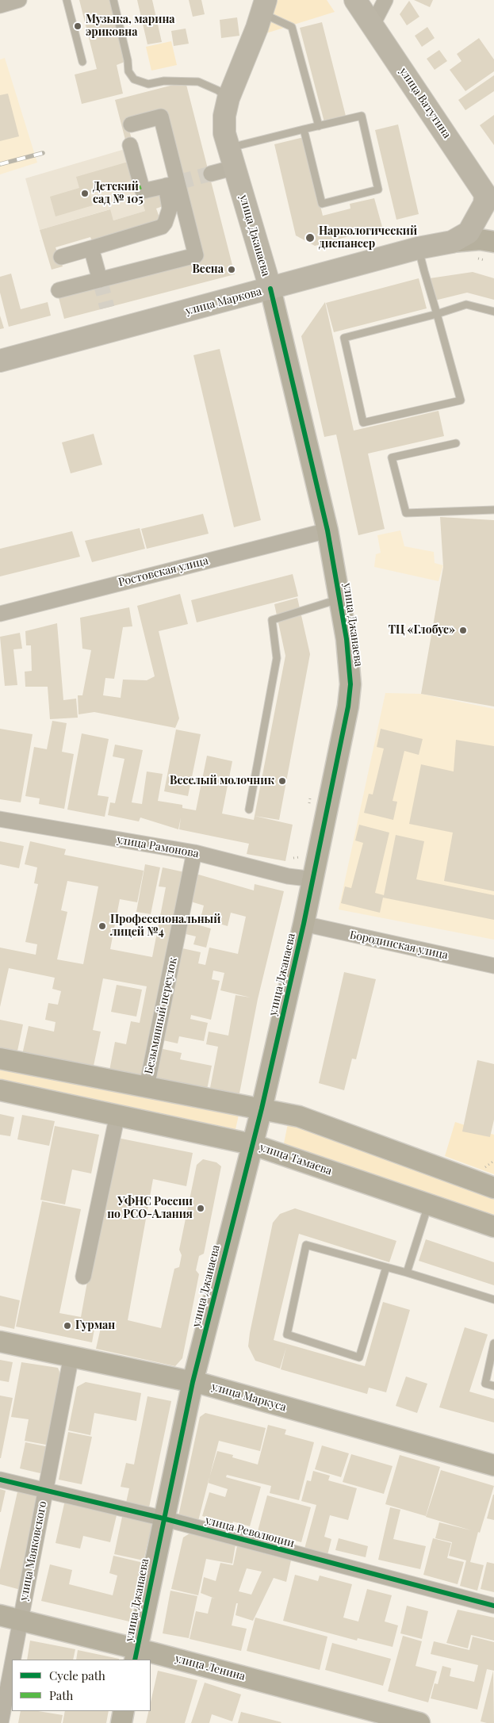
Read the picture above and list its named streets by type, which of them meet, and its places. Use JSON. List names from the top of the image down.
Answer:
{
  "streets": {
    "main road": ["улица Ватутина", "улица Джанаева", "улица Маркова"],
    "street": [
      "Ростовская улица",
      "улица Рамонова",
      "Бородинская улица",
      "Безымянный переулок",
      "улица Тамаева",
      "улица Маркуса",
      "улица Революции",
      "улица Маяковского",
      "улица Ленина"
    ]
  },
  "crossings": [
    ["улица Джанаева", "улица Маркова"],
    ["улица Джанаева", "Ростовская улица"],
    ["улица Джанаева", "улица Рамонова"],
    ["улица Джанаева", "Бородинская улица"],
    ["улица Джанаева", "улица Тамаева"],
    ["улица Джанаева", "улица Маркуса"],
    ["улица Джанаева", "улица Революции"],
    ["улица Джанаева", "улица Ленина"],
    ["улица Рамонова", "Безымянный переулок"],
    ["улица Маркуса", "улица Маяковского"],
    ["улица Революции", "улица Маяковского"],
    ["улица Маяковского", "улица Ленина"]
  ],
  "places": [
    "Музыка, марина эриковна",
    "Детский сад № 105",
    "Наркологический диспансер",
    "Весна",
    "ТЦ «Глобус»",
    "Веселый молочник",
    "Профессиональный лицей №4",
    "УФНС России по РСО-Алания",
    "Гурман"
  ],
  "legend": ["Cycle path", "Path"]
}
